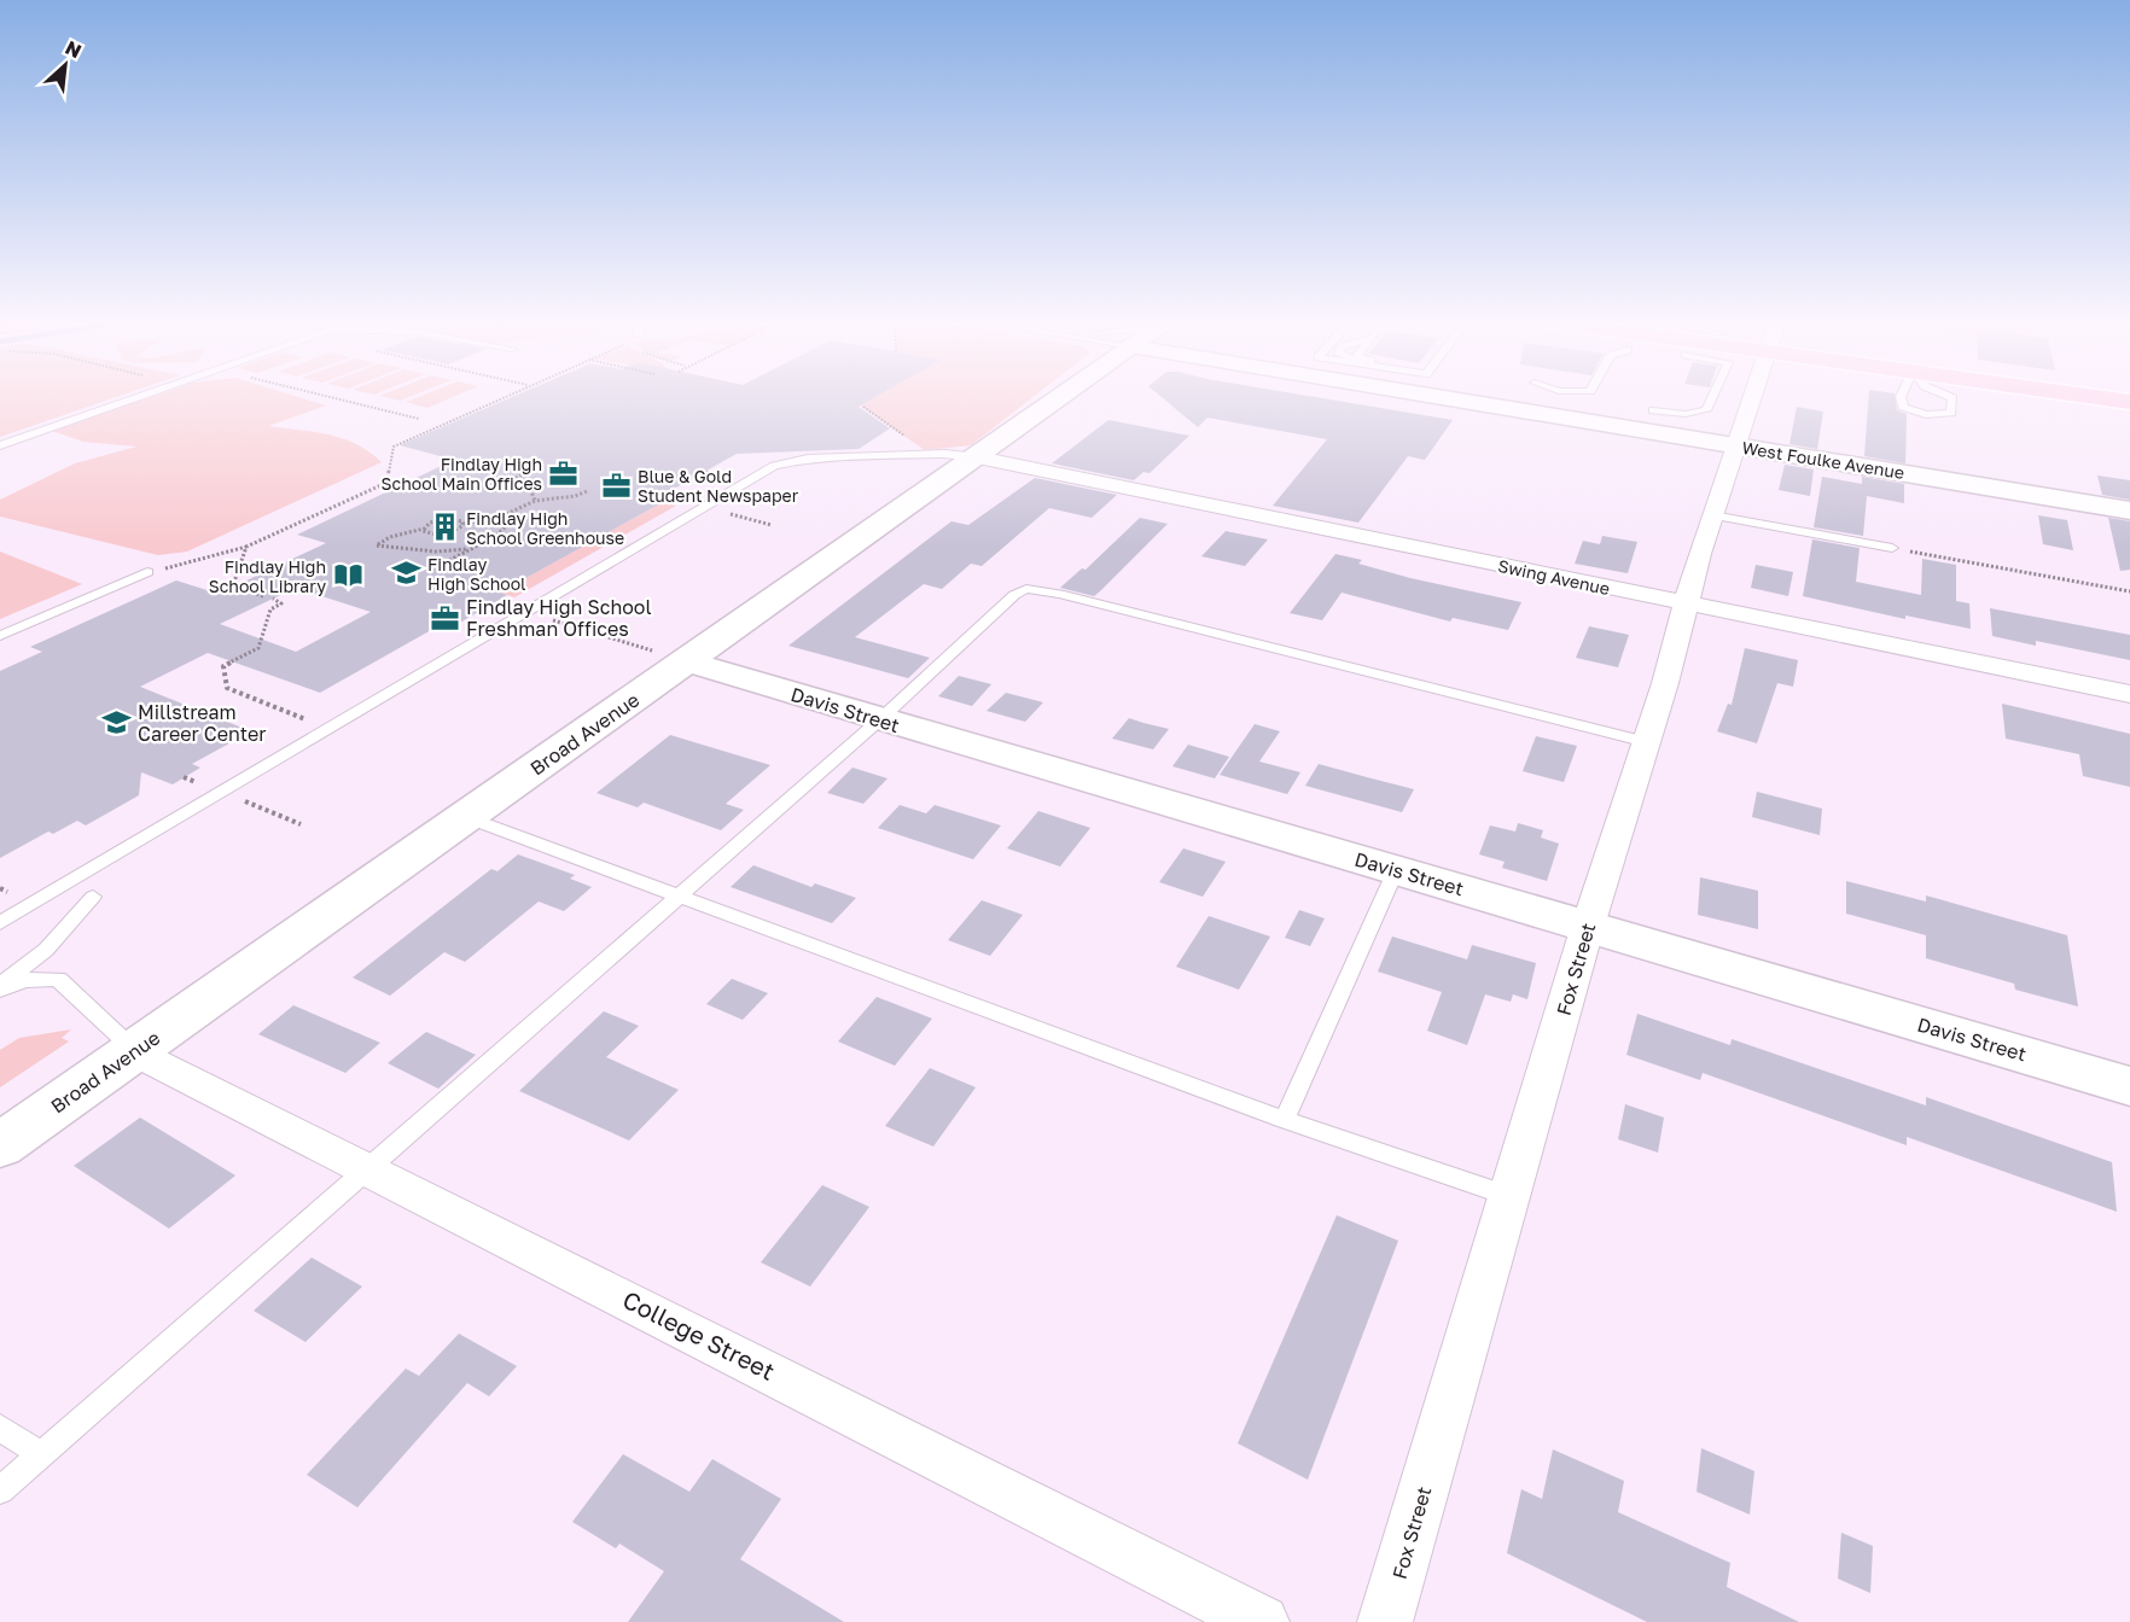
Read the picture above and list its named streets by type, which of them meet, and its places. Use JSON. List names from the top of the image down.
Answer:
{
  "streets": {
    "street": [
      "West Foulke Avenue",
      "Swing Avenue",
      "Davis Street",
      "Broad Avenue",
      "Fox Street",
      "College Street"
    ]
  },
  "crossings": [
    ["West Foulke Avenue", "Fox Street"],
    ["Swing Avenue", "Broad Avenue"],
    ["Swing Avenue", "Fox Street"],
    ["Davis Street", "Broad Avenue"],
    ["Davis Street", "Fox Street"],
    ["Broad Avenue", "College Street"]
  ],
  "places": {
    "office": ["Findlay High School Main Offices", "Blue & Gold Student Newspaper", "Findlay High School Freshman Offices"],
    "building": ["Findlay High School Greenhouse"],
    "school or university": ["Findlay High School", "Millstream Career Center"],
    "library": ["Findlay High School Library"]
  },
  "north": "top right"
}
